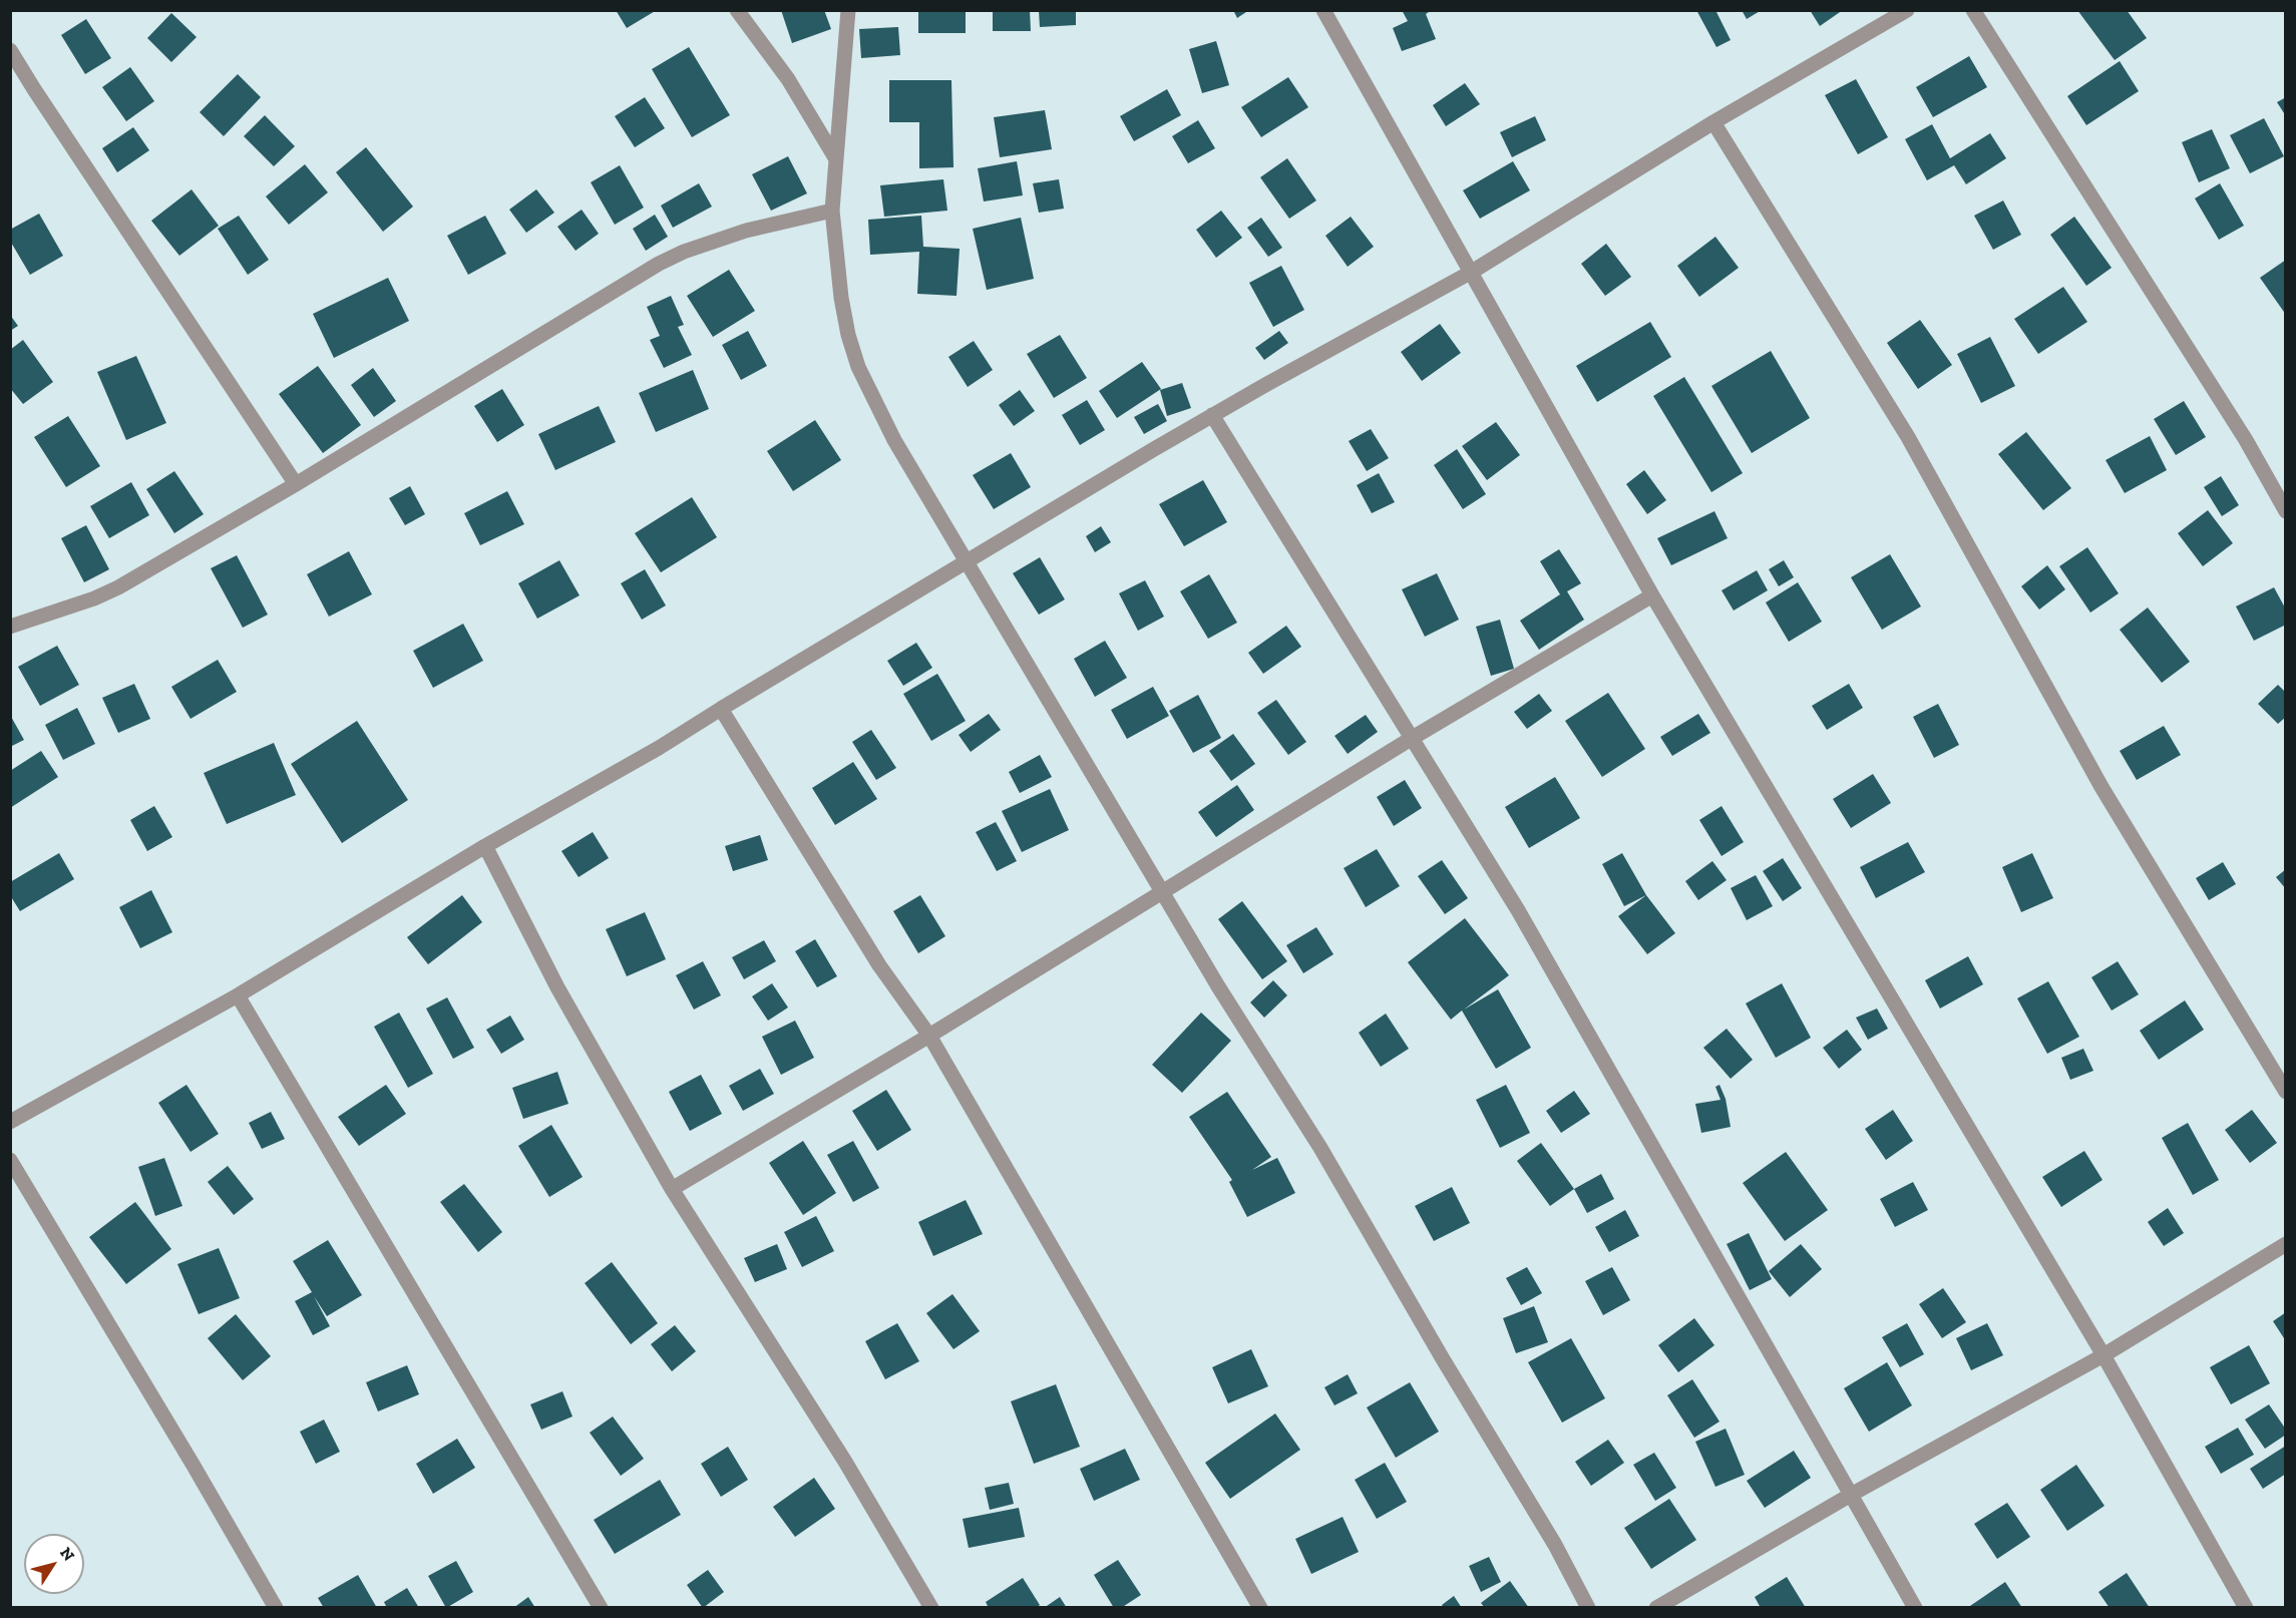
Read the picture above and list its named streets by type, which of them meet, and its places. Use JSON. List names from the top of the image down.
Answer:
{
  "north": "top right"
}
